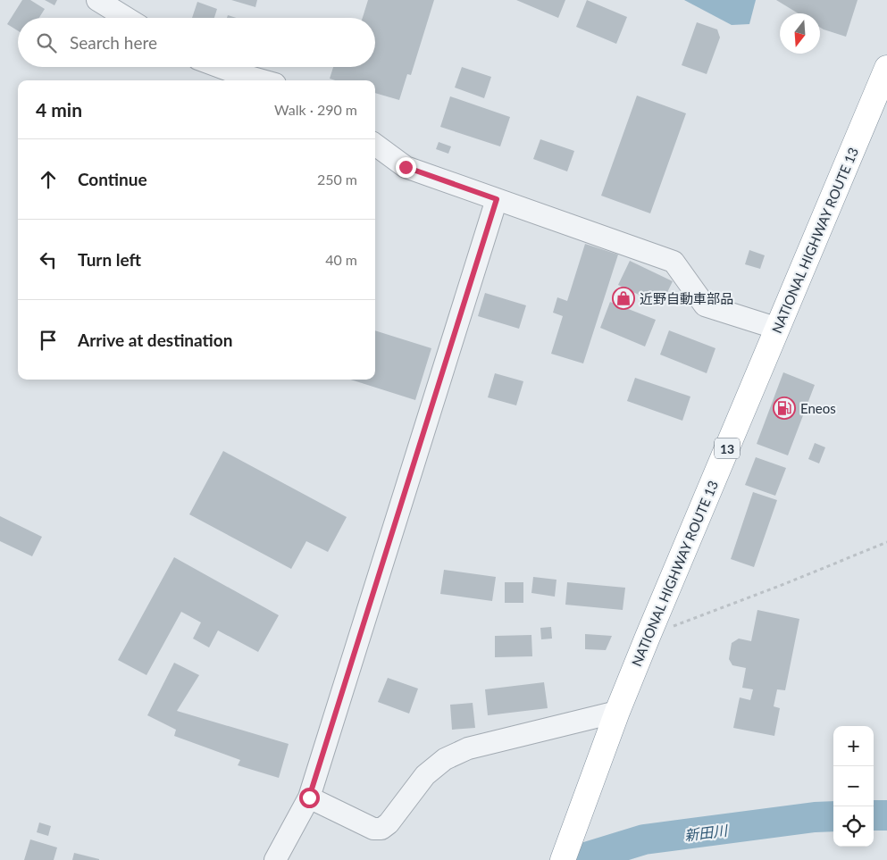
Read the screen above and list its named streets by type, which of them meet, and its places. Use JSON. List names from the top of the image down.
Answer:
{
  "streets": {
    "highway": ["NATIONAL HIGHWAY ROUTE 13", "13"]
  },
  "water": ["新田川"],
  "places": {
    "shop": ["近野自動車部品"],
    "fuel station": ["Eneos"]
  },
  "north": "bottom",
  "page": {
    "search": "Search here",
    "heading": ["4 min", "Walk · 290 m"],
    "list": [
      ["Continue", "250 m"],
      ["Turn left", "40 m"],
      "Arrive at destination"
    ],
    "map_buttons": ["+", "−"]
  }
}
